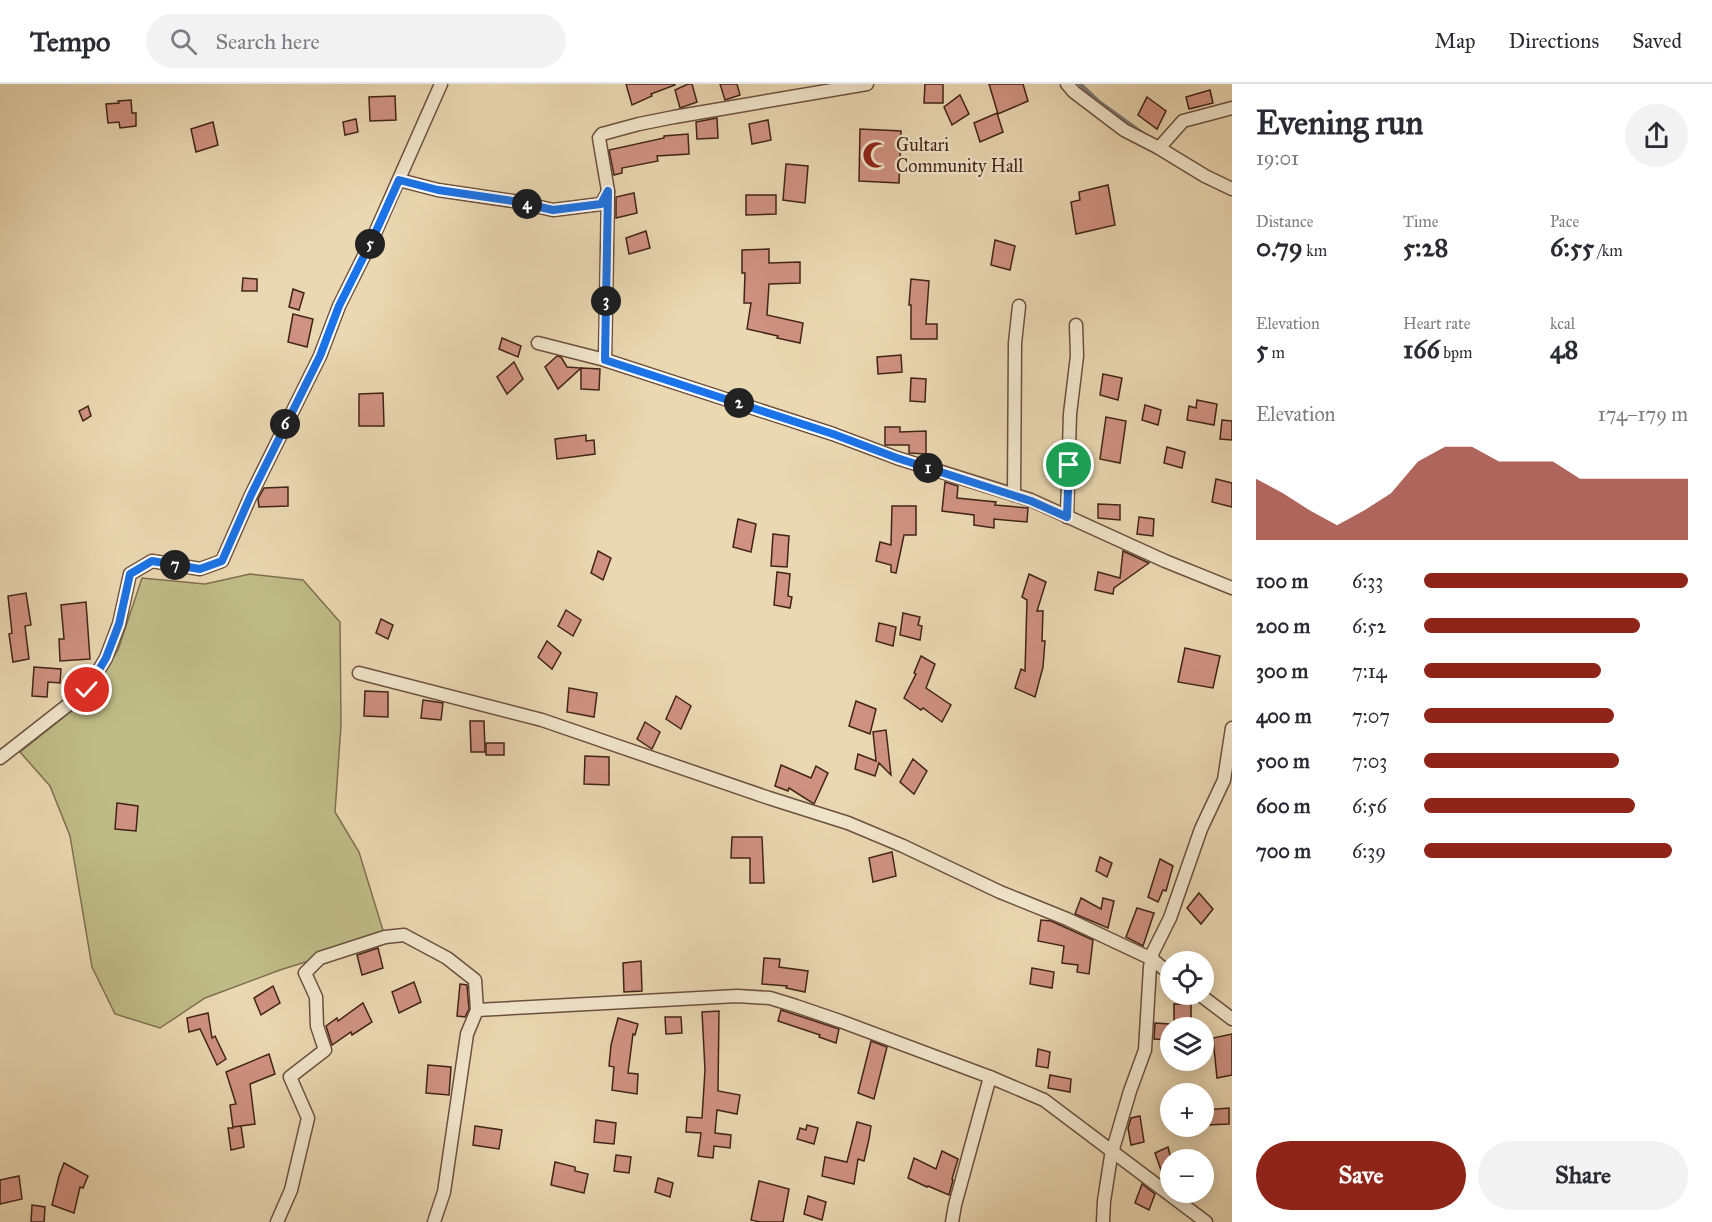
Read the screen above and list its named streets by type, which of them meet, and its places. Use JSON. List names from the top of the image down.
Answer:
{
  "places": {
    "mosque": ["Gultari Community Hall"]
  },
  "page": {
    "header": "Tempo",
    "search": "Search here",
    "nav": ["Map", "Directions", "Saved"],
    "heading": ["Evening run", "19:01"],
    "stats": [
      ["Distance", "0.79 km"],
      ["Time", "5:28"],
      ["Pace", "6:55 /km"],
      ["Elevation", "5 m"],
      ["Heart rate", "166 bpm"],
      ["kcal", "48"]
    ],
    "pins": [
      "4",
      "5",
      "3",
      "2",
      "6",
      "1",
      "7"
    ],
    "chart": ["Elevation", "174–179 m"],
    "list": [
      {
        "name": "100 m",
        "note": "6:33"
      },
      {
        "name": "200 m",
        "note": "6:52"
      },
      {
        "name": "300 m",
        "note": "7:14"
      },
      {
        "name": "400 m",
        "note": "7:07"
      },
      {
        "name": "500 m",
        "note": "7:03"
      },
      {
        "name": "600 m",
        "note": "6:56"
      },
      {
        "name": "700 m",
        "note": "6:39"
      }
    ],
    "map_buttons": ["+", "−"],
    "buttons": ["Save", "Share"]
  }
}
